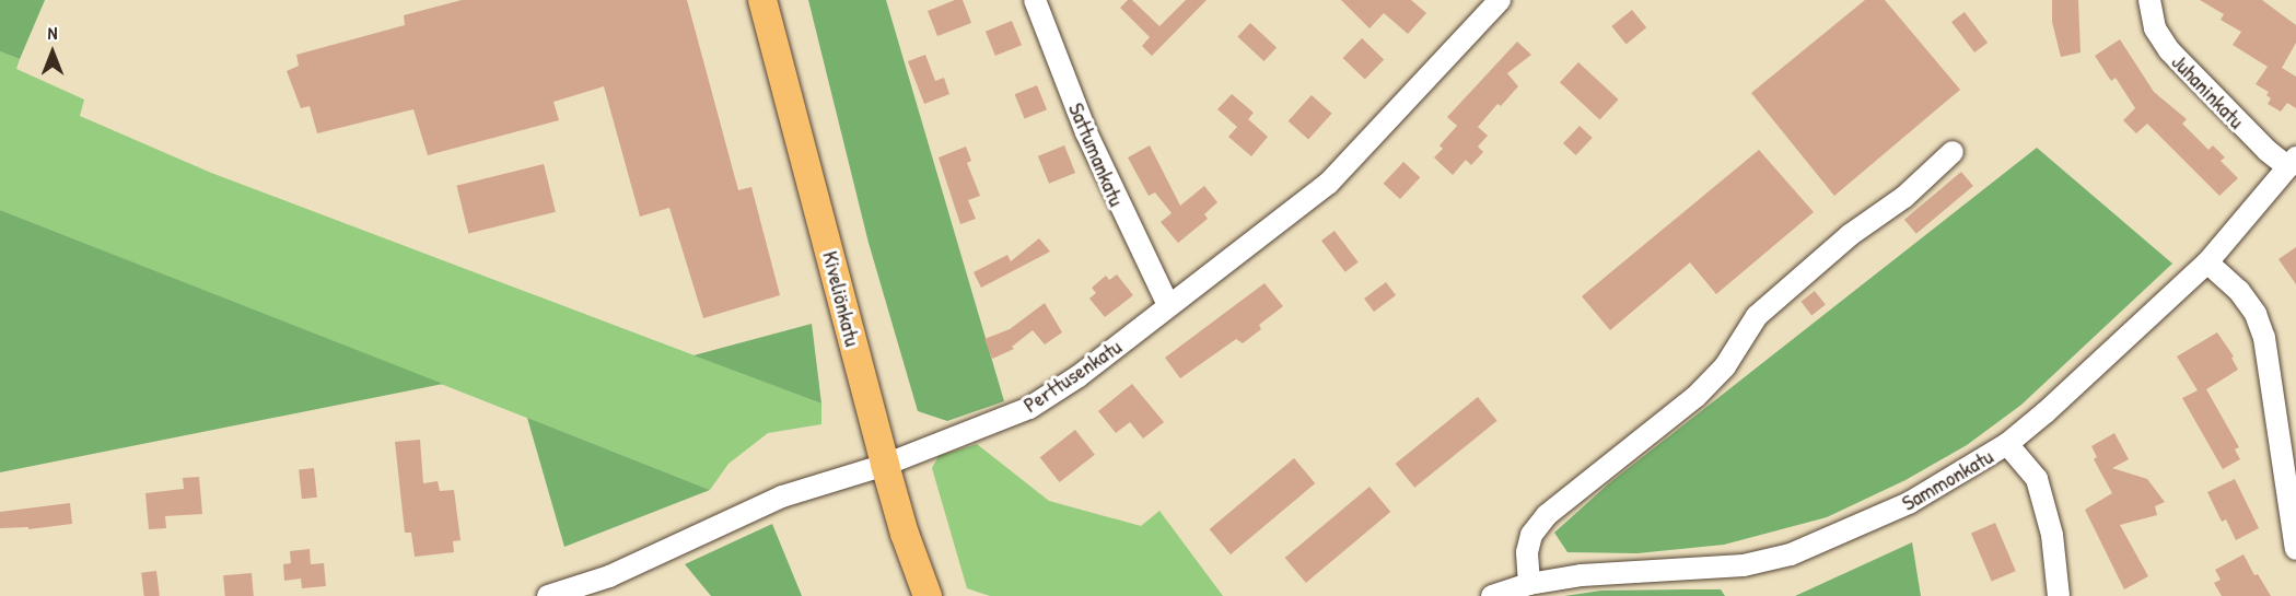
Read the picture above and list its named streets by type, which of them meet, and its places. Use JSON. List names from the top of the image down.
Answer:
{
  "streets": {
    "main road": ["Kiveliönkatu"],
    "street": [
      "Juhaninkatu",
      "Sattumankatu",
      "Perttusenkatu",
      "Sammonkatu"
    ]
  },
  "crossings": [
    ["Juhaninkatu", "Sammonkatu"],
    ["Sattumankatu", "Perttusenkatu"],
    ["Kiveliönkatu", "Perttusenkatu"]
  ],
  "north": "top"
}
